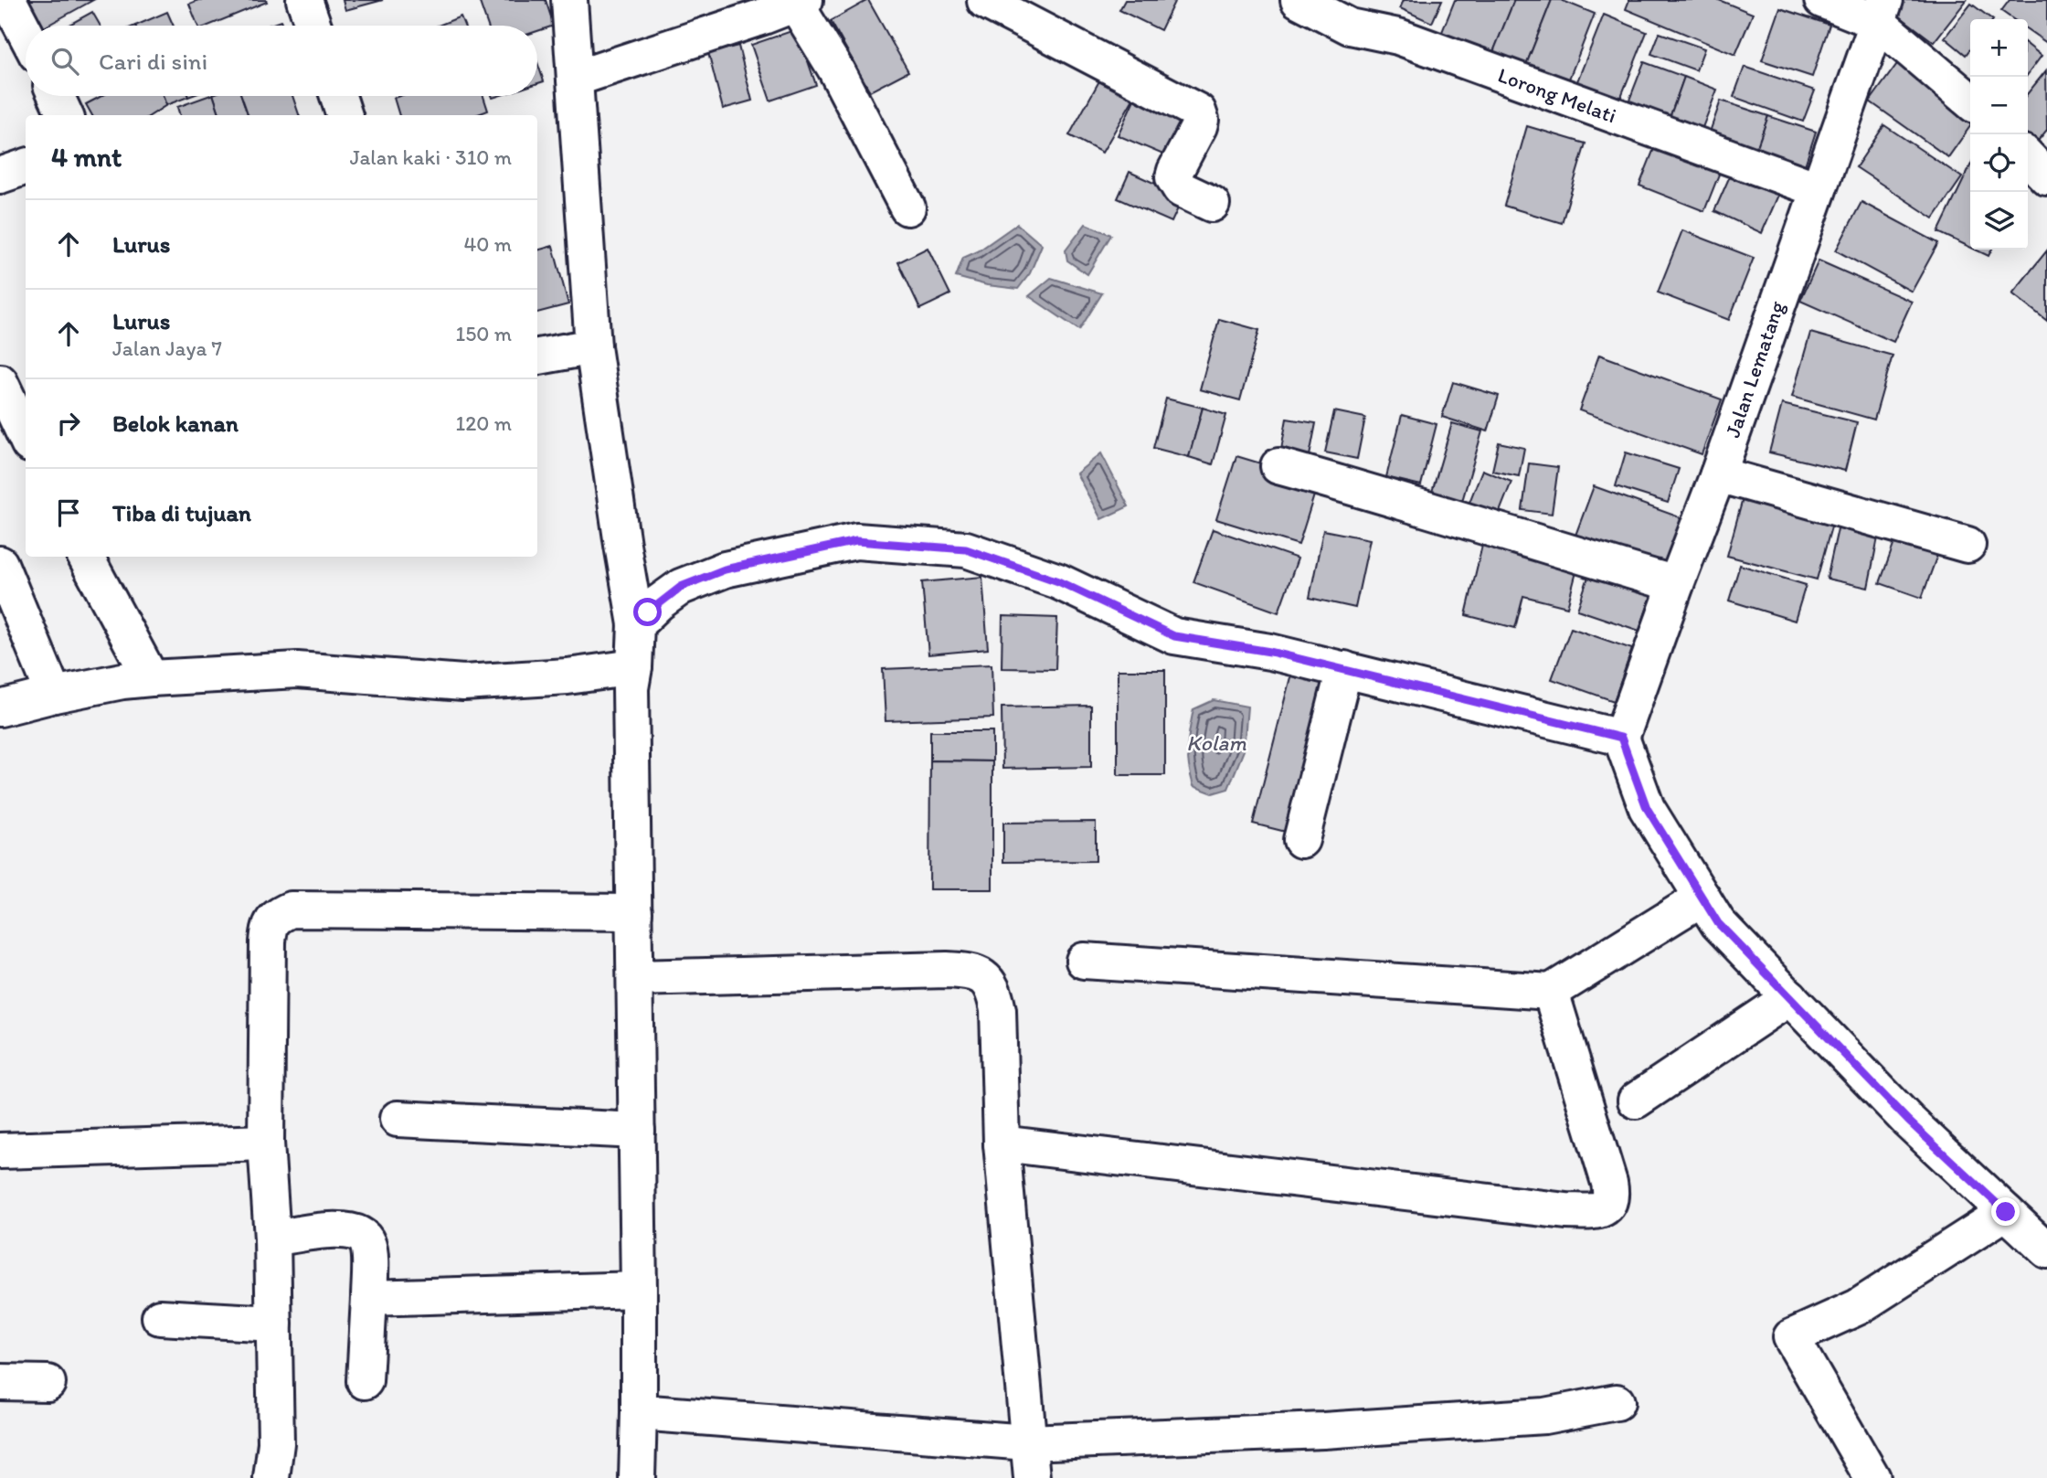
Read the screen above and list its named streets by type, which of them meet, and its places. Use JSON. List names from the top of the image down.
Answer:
{
  "streets": {
    "street": ["Lorong Melati", "Jalan Lematang"]
  },
  "crossings": [
    ["Lorong Melati", "Jalan Lematang"]
  ],
  "water": ["Kolam"],
  "page": {
    "map_buttons": ["+", "−"],
    "search": "Cari di sini",
    "heading": ["4 mnt", "Jalan kaki · 310 m"],
    "list": [
      ["Lurus", "40 m"],
      ["Lurus", "Jalan Jaya 7", "150 m"],
      ["Belok kanan", "120 m"],
      "Tiba di tujuan"
    ]
  }
}
